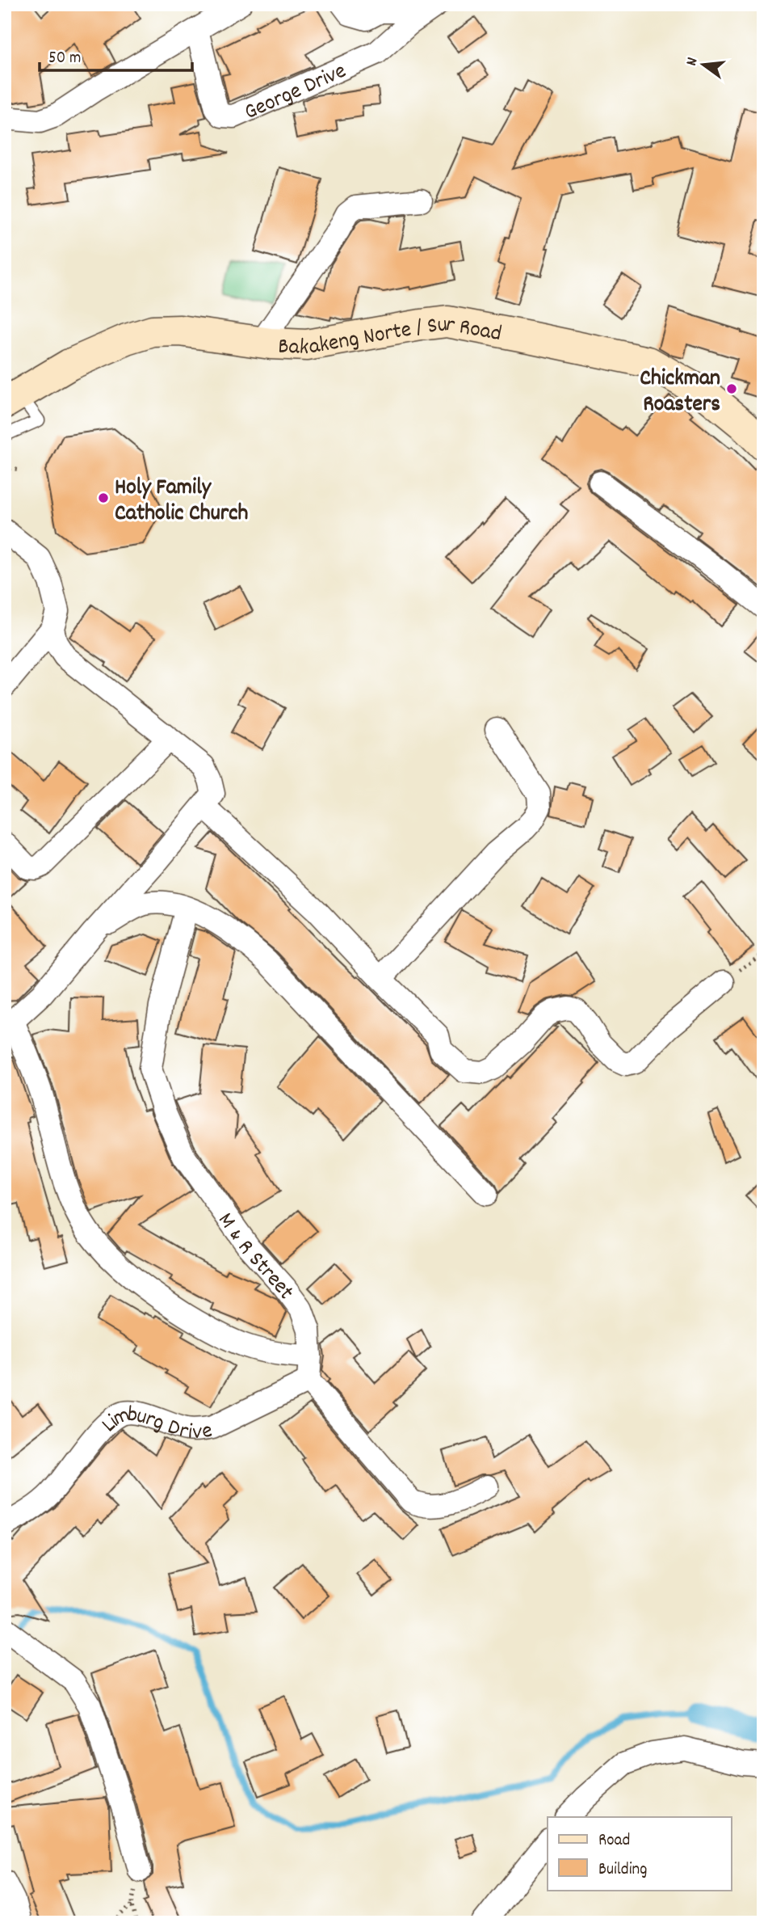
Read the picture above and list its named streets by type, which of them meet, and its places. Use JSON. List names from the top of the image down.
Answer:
{
  "streets": {
    "main road": ["Bakakeng Norte / Sur Road"],
    "street": ["George Drive", "M & R Street", "Limburg Drive"]
  },
  "crossings": [
    ["M & R Street", "Limburg Drive"]
  ],
  "places": ["Chickman Roasters", "Holy Family Catholic Church"],
  "legend": ["Road", "Building"],
  "scale_bar": "50 m",
  "north": "left"
}
